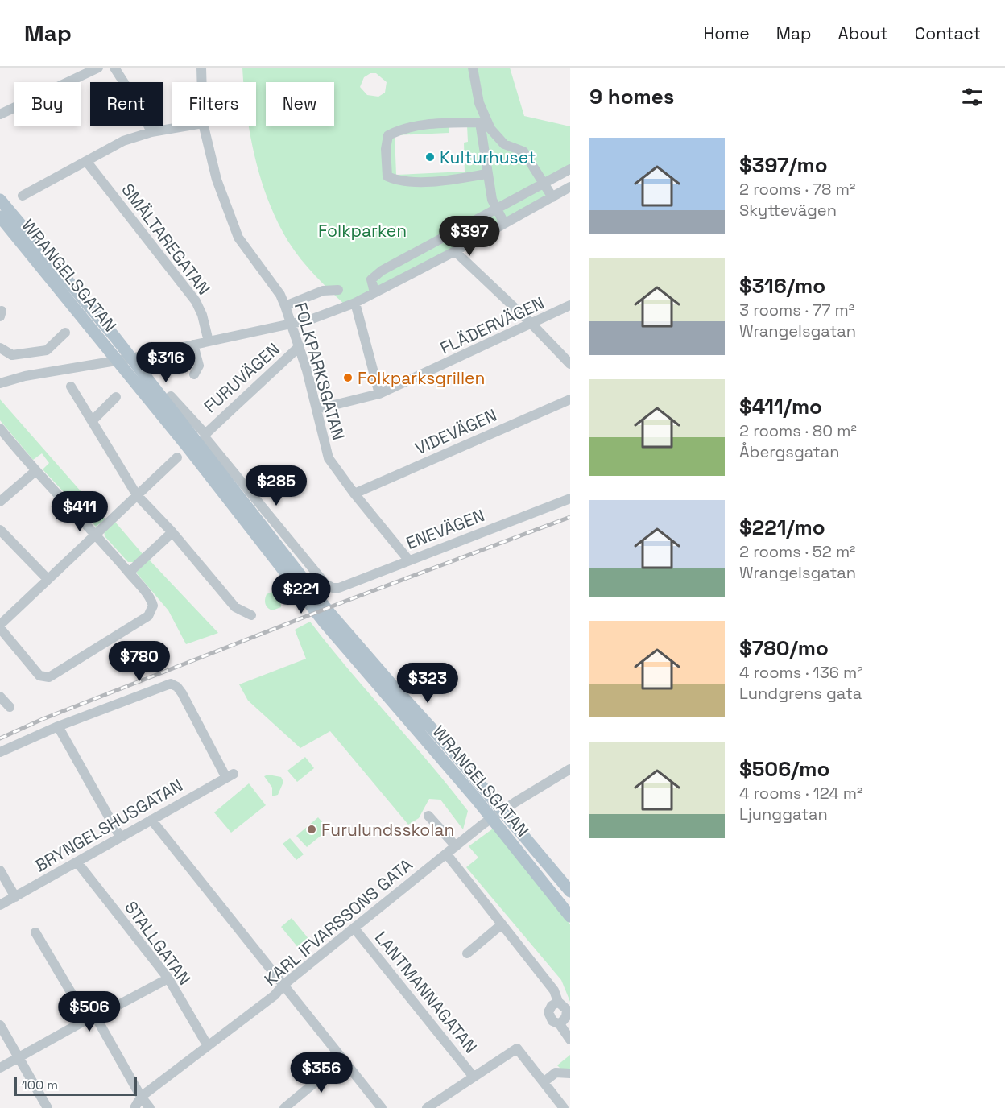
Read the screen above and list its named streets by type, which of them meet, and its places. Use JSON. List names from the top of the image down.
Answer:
{
  "streets": {
    "main road": ["WRANGELSGATAN"],
    "street": [
      "SMÄLTAREGATAN",
      "FLÄDERVÄGEN",
      "FOLKPARKSGATAN",
      "FURUVÄGEN",
      "VIDEVÄGEN",
      "ENEVÄGEN",
      "BRYNGELSHUSGATAN",
      "KARL IFVARSSONS GATA",
      "STALLGATAN",
      "LANTMANNAGATAN"
    ]
  },
  "crossings": [
    ["WRANGELSGATAN", "KARL IFVARSSONS GATA"],
    ["FLÄDERVÄGEN", "FOLKPARKSGATAN"],
    ["FOLKPARKSGATAN", "FURUVÄGEN"],
    ["FOLKPARKSGATAN", "VIDEVÄGEN"],
    ["FOLKPARKSGATAN", "ENEVÄGEN"],
    ["FURUVÄGEN", "ENEVÄGEN"],
    ["BRYNGELSHUSGATAN", "STALLGATAN"],
    ["KARL IFVARSSONS GATA", "STALLGATAN"],
    ["KARL IFVARSSONS GATA", "LANTMANNAGATAN"]
  ],
  "parks": ["Folkparken"],
  "places": ["Kulturhuset", "Folkparksgrillen", "Furulundsskolan"],
  "scale_bar": "100 m",
  "page": {
    "header": "Map",
    "nav": [
      "Home",
      "Map",
      "About",
      "Contact"
    ],
    "heading": "9 homes",
    "chip": [
      "Buy",
      "Rent",
      "Filters",
      "New"
    ],
    "list": [
      {
        "name": "$397/mo",
        "note": "2 rooms · 78 m² · Skyttevägen"
      },
      {
        "name": "$316/mo",
        "note": "3 rooms · 77 m² · Wrangelsgatan"
      },
      {
        "name": "$411/mo",
        "note": "2 rooms · 80 m² · Åbergsgatan"
      },
      {
        "name": "$221/mo",
        "note": "2 rooms · 52 m² · Wrangelsgatan"
      },
      {
        "name": "$780/mo",
        "note": "4 rooms · 136 m² · Lundgrens gata"
      },
      {
        "name": "$506/mo",
        "note": "4 rooms · 124 m² · Ljunggatan"
      }
    ],
    "price": [
      "$397",
      "$316",
      "$285",
      "$411",
      "$221",
      "$780",
      "$323",
      "$506",
      "$356"
    ],
    "scale": "100 m"
  }
}
